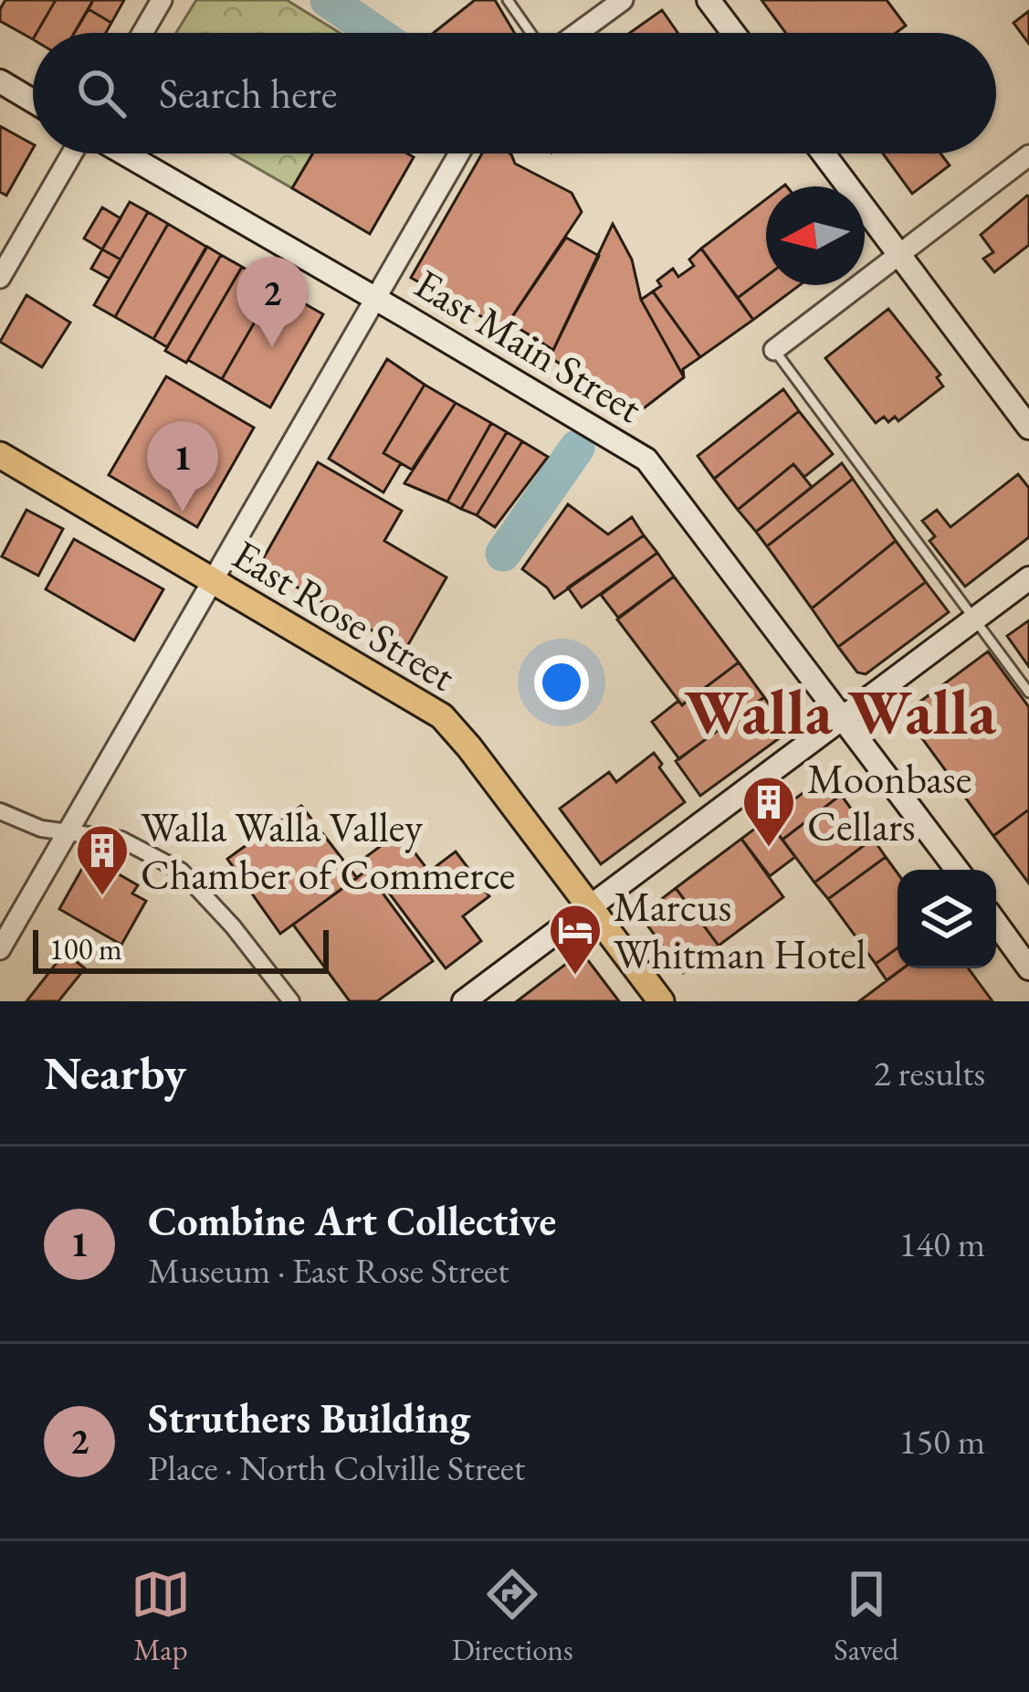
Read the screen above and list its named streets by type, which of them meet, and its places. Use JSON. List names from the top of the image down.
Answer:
{
  "streets": {
    "main road": ["East Main Street", "East Rose Street"]
  },
  "districts": ["Walla Walla"],
  "places": {
    "building": ["Moonbase Cellars", "Walla Walla Valley Chamber of Commerce"],
    "hotel": ["Marcus Whitman Hotel"]
  },
  "scale_bar": "100 m",
  "north": "left",
  "page": {
    "search": "Search here",
    "pins": ["2", "1"],
    "scale": "100 m",
    "heading": ["Nearby", "2 results"],
    "list": [
      {
        "mark": "1",
        "name": "Combine Art Collective",
        "note": "Museum · East Rose Street",
        "value": "140 m"
      },
      {
        "mark": "2",
        "name": "Struthers Building",
        "note": "Place · North Colville Street",
        "value": "150 m"
      }
    ],
    "nav": ["Map", "Directions", "Saved"]
  }
}
